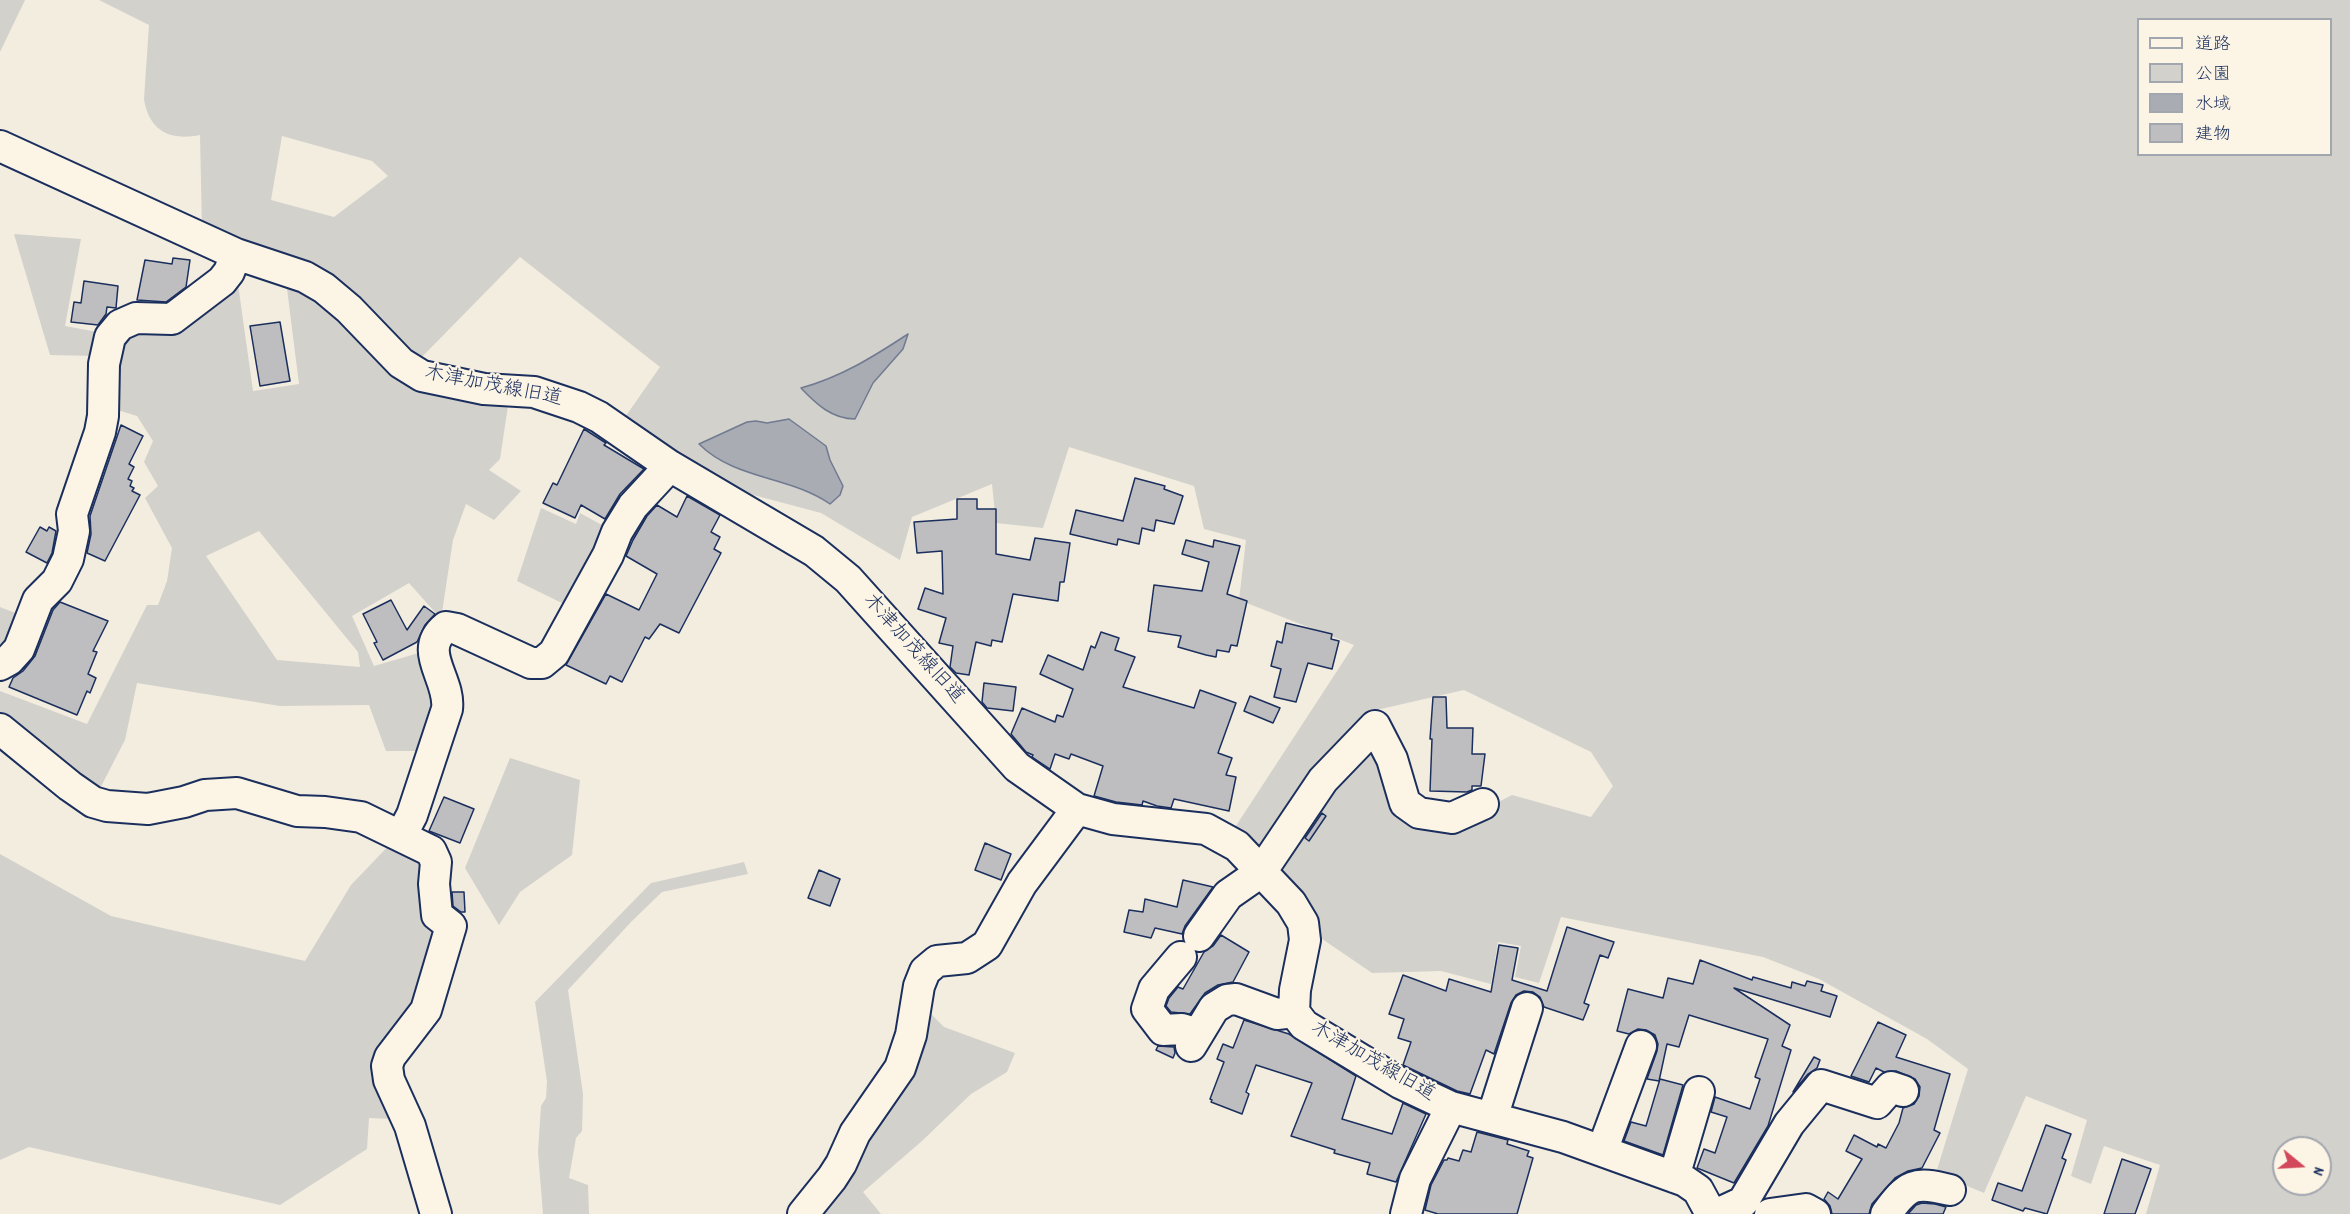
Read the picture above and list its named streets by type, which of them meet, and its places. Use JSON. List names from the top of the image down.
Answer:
{
  "streets": {
    "street": ["木津加茂線旧道"]
  },
  "legend": [
    "道路",
    "公園",
    "水域",
    "建物"
  ],
  "north": "right"
}
